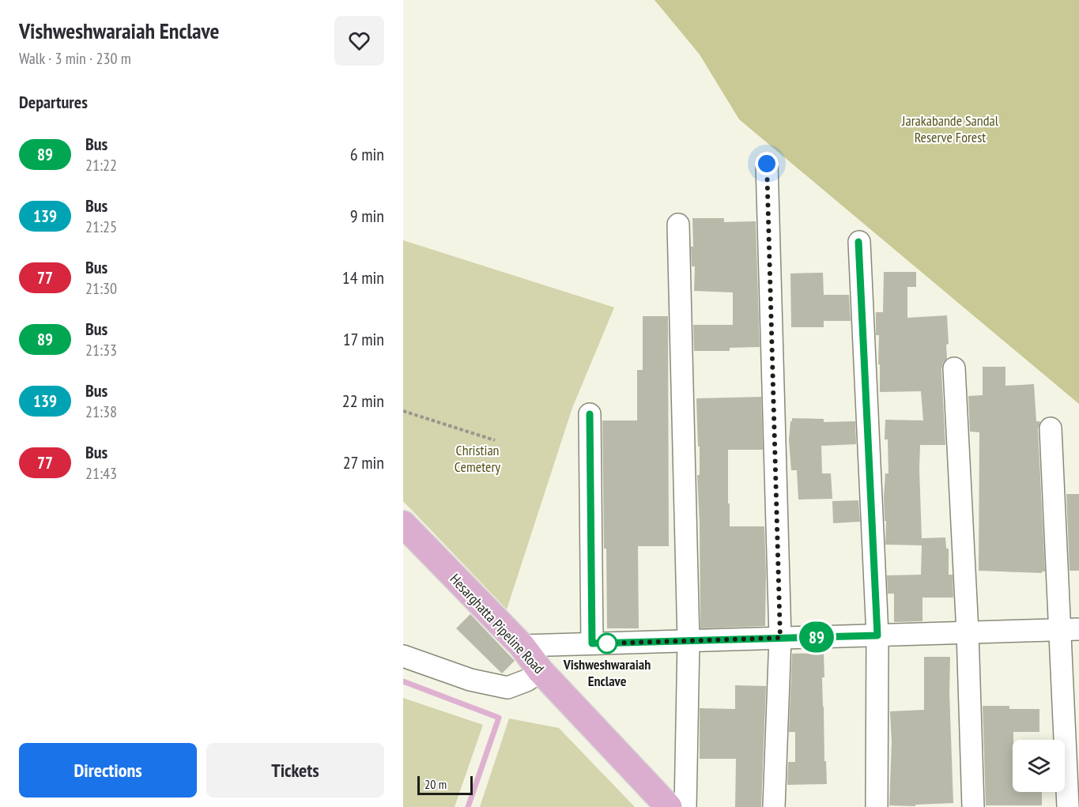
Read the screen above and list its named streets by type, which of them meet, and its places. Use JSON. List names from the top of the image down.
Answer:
{
  "streets": {
    "main road": ["Hesarghatta Pipeline Road"]
  },
  "parks": ["Jarakabande Sandal Reserve Forest", "Christian Cemetery"],
  "places": ["Vishweshwaraiah Enclave"],
  "lines": ["bus line 89"],
  "scale_bar": "20 m",
  "page": {
    "heading": [
      ["Vishweshwaraiah Enclave", "Walk · 3 min · 230 m"],
      "Departures"
    ],
    "on_map": "89",
    "list": [
      {
        "mark": "89",
        "name": "Bus",
        "note": "21:22",
        "value": "6 min"
      },
      {
        "mark": "139",
        "name": "Bus",
        "note": "21:25",
        "value": "9 min"
      },
      {
        "mark": "77",
        "name": "Bus",
        "note": "21:30",
        "value": "14 min"
      },
      {
        "mark": "89",
        "name": "Bus",
        "note": "21:33",
        "value": "17 min"
      },
      {
        "mark": "139",
        "name": "Bus",
        "note": "21:38",
        "value": "22 min"
      },
      {
        "mark": "77",
        "name": "Bus",
        "note": "21:43",
        "value": "27 min"
      }
    ],
    "buttons": ["Directions", "Tickets"],
    "scale": "20 m"
  }
}
